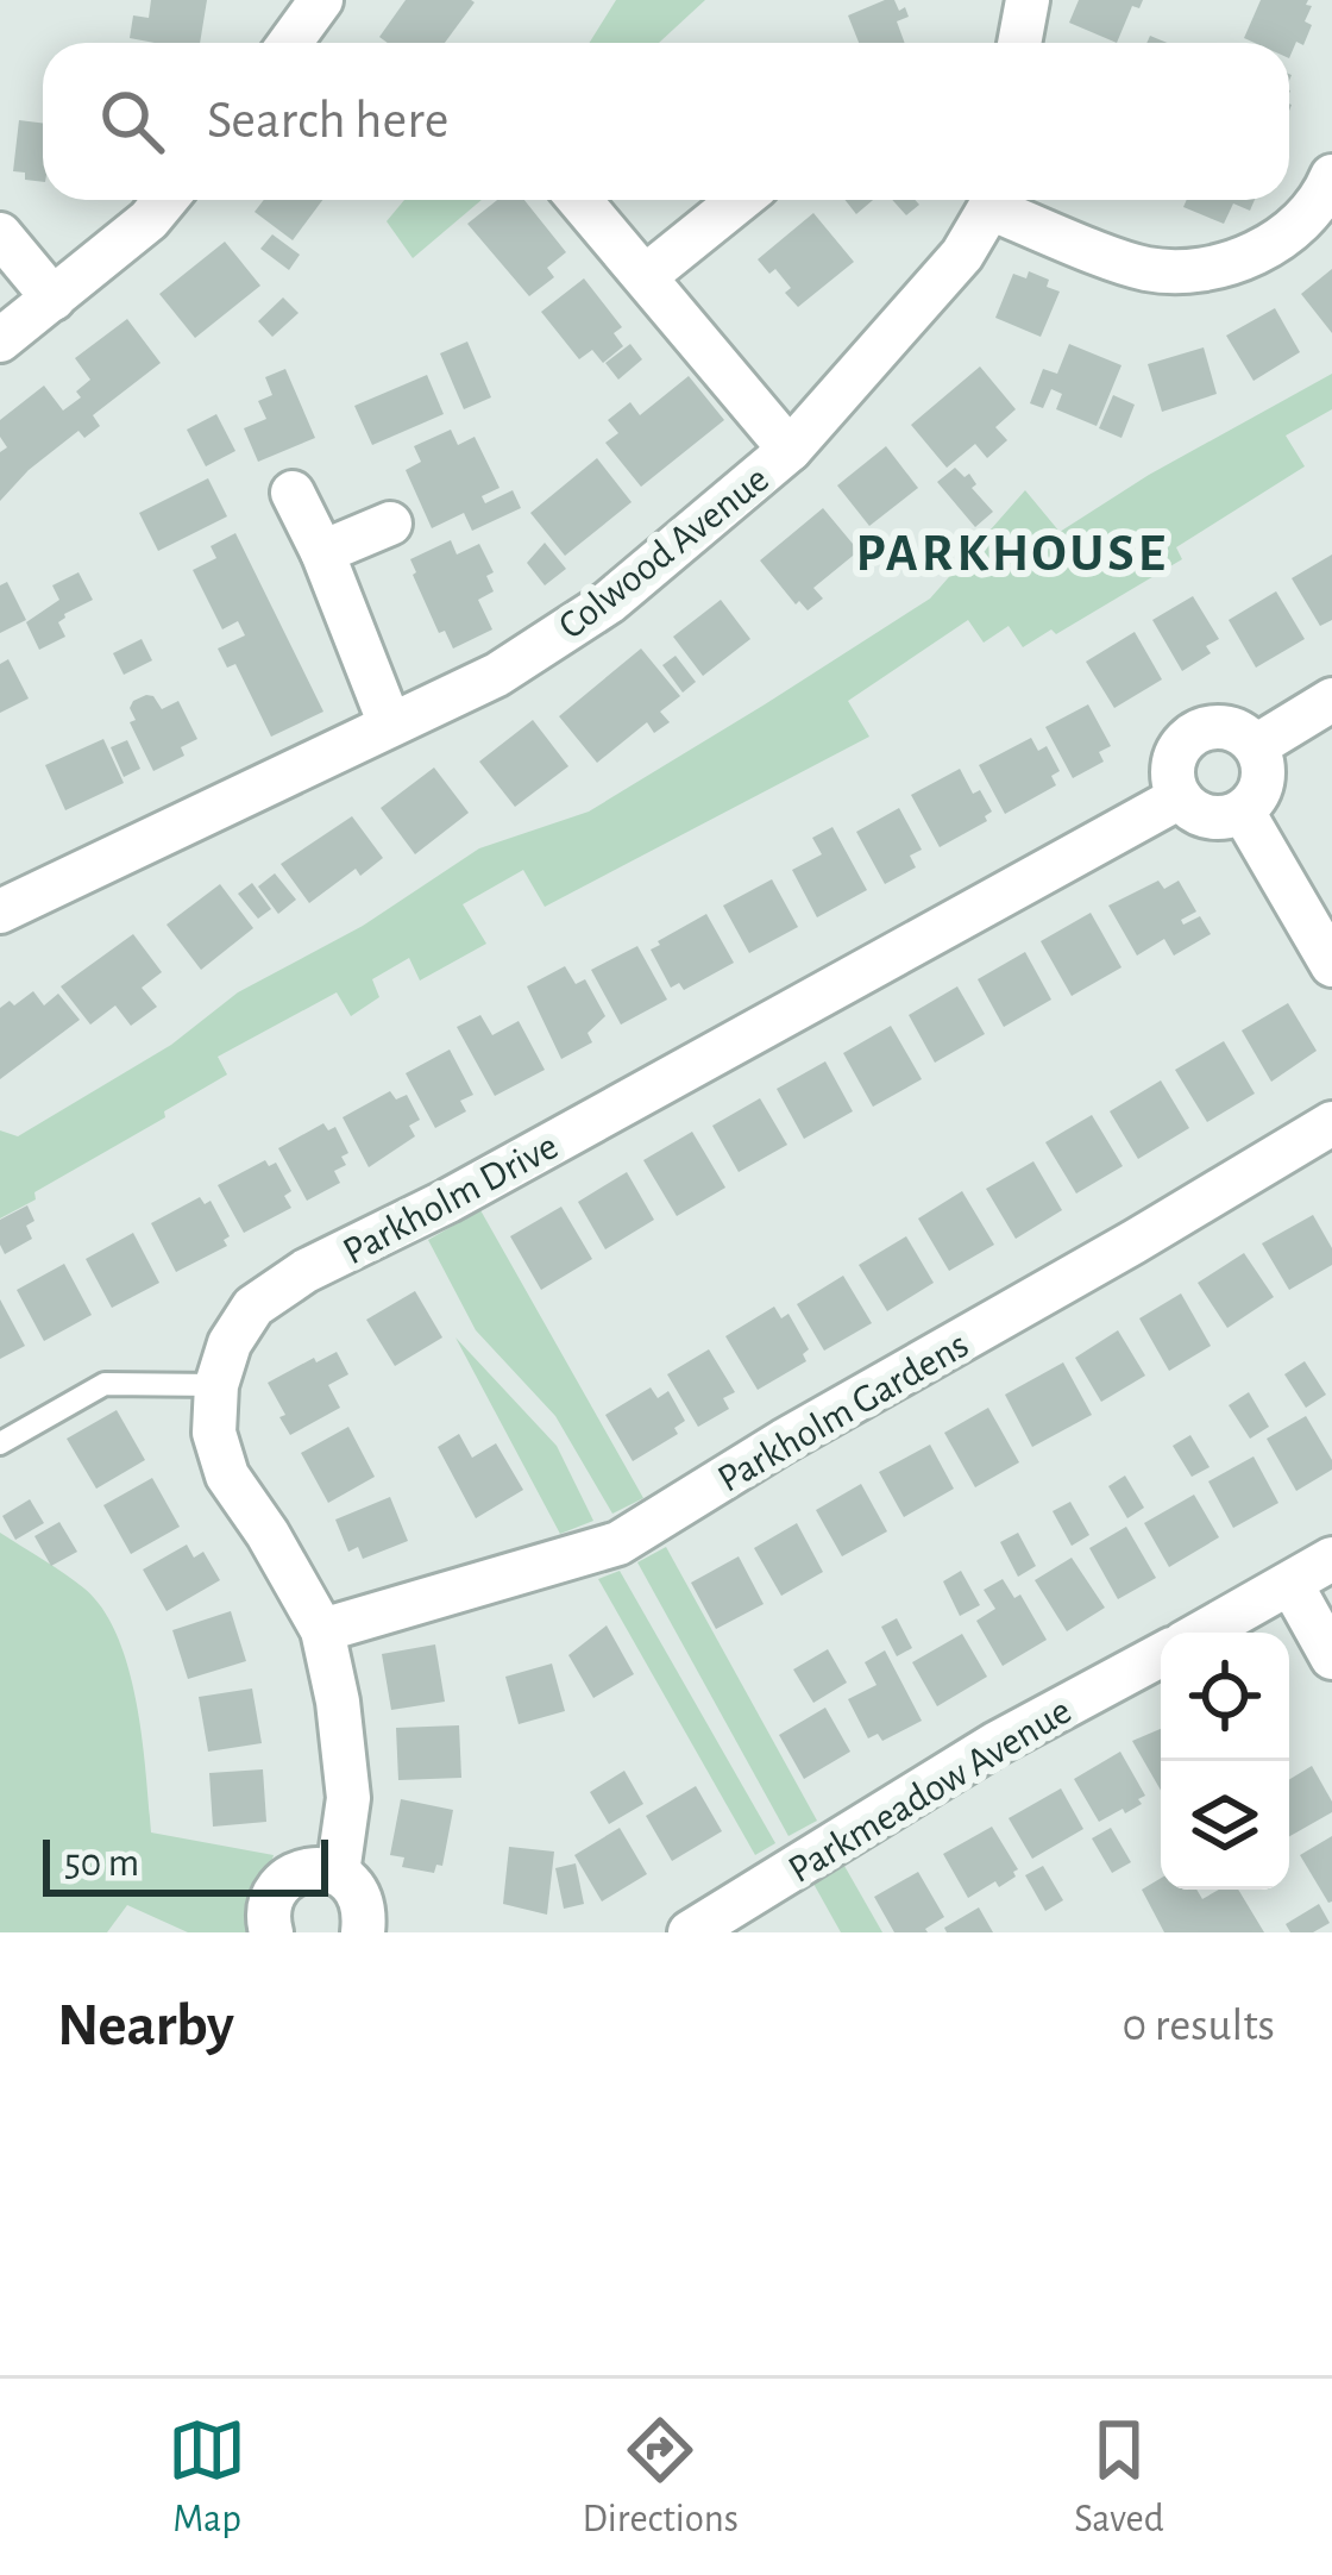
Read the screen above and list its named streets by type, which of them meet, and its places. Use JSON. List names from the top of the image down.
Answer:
{
  "streets": {
    "street": [
      "Colwood Avenue",
      "Parkholm Drive",
      "Parkholm Gardens",
      "Parkmeadow Avenue"
    ]
  },
  "crossings": [
    ["Parkholm Drive", "Parkholm Gardens"]
  ],
  "districts": ["PARKHOUSE"],
  "scale_bar": "50 m",
  "page": {
    "search": "Search here",
    "scale": "50 m",
    "heading": ["Nearby", "0 results"],
    "nav": ["Map", "Directions", "Saved"]
  }
}
